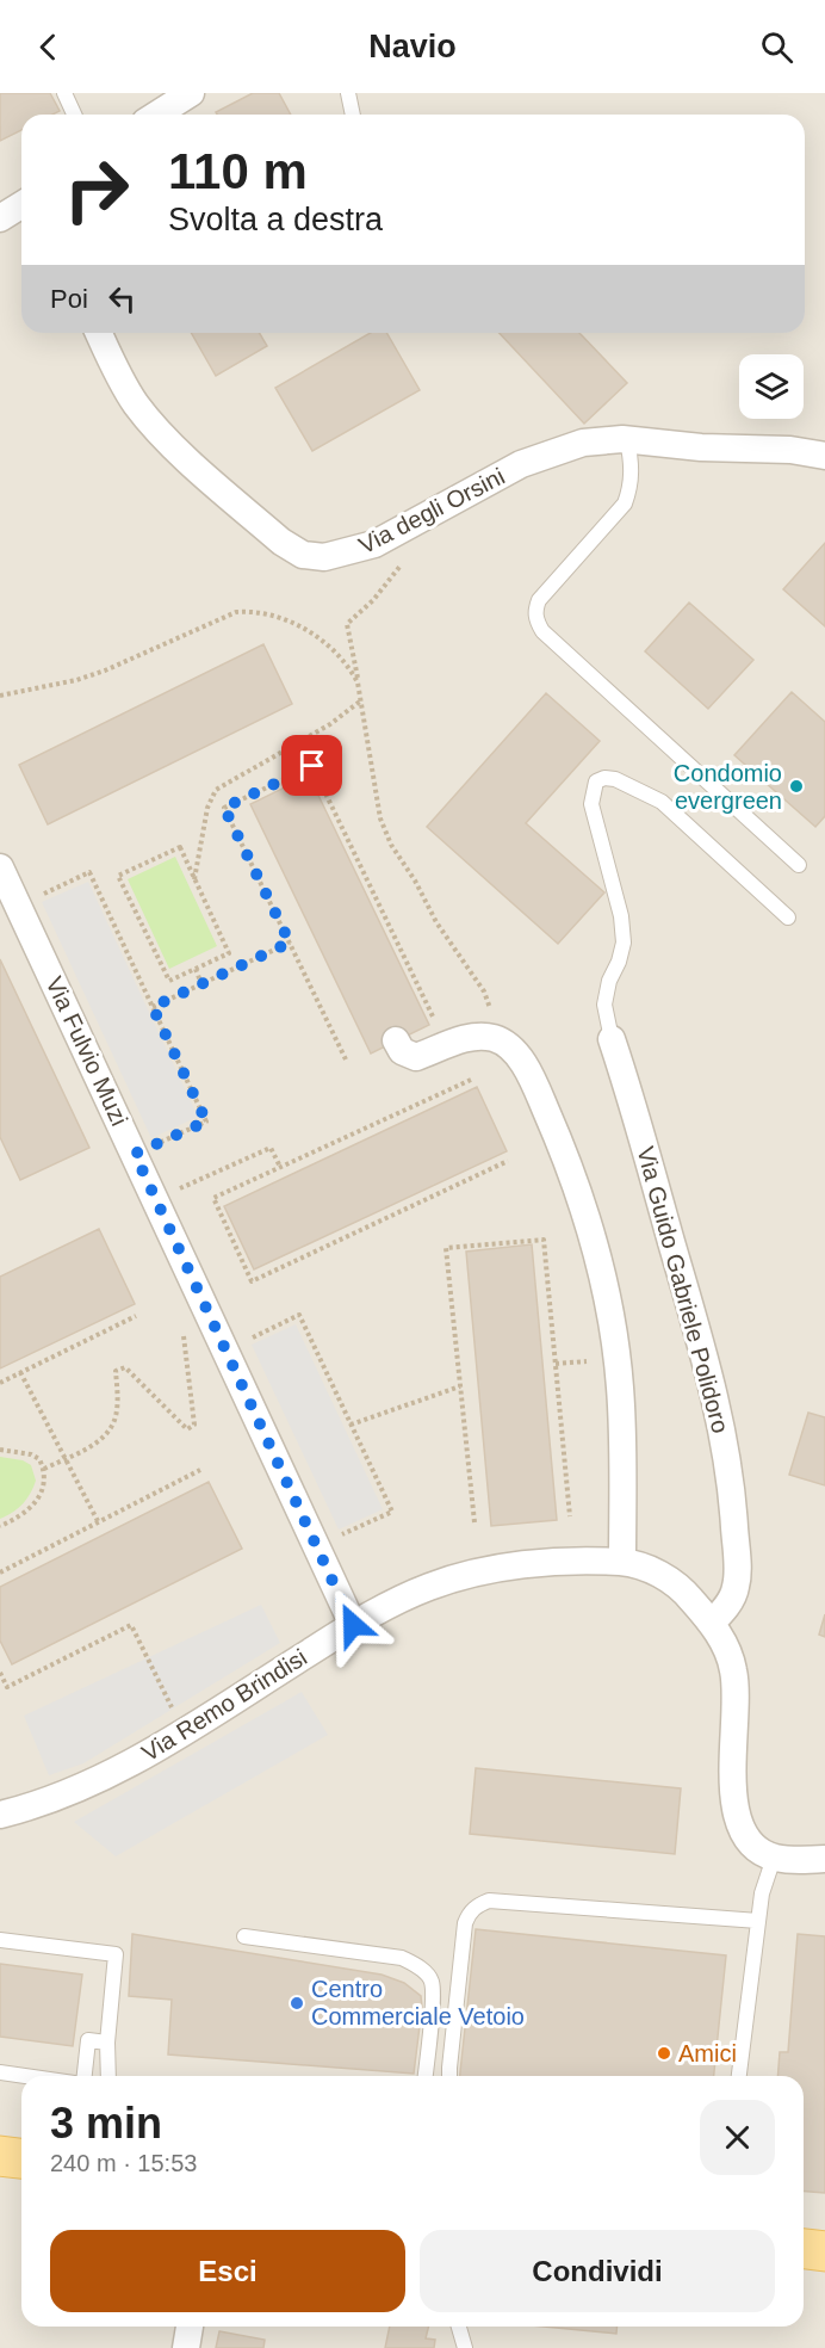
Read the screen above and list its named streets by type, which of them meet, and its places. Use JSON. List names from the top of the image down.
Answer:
{
  "streets": {
    "street": [
      "Via degli Orsini",
      "Via Fulvio Muzi",
      "Via Guido Gabriele Polidoro",
      "Via Remo Brindisi"
    ]
  },
  "crossings": [
    ["Via Fulvio Muzi", "Via Remo Brindisi"],
    ["Via Guido Gabriele Polidoro", "Via Remo Brindisi"]
  ],
  "places": ["Condomio evergreen", "Centro Commerciale Vetoio", "Amici"],
  "page": {
    "header": "Navio",
    "turn": ["110 m", "Svolta a destra"],
    "then": "Poi",
    "heading": ["3 min", "240 m · 15:53"],
    "buttons": ["Esci", "Condividi"]
  }
}
